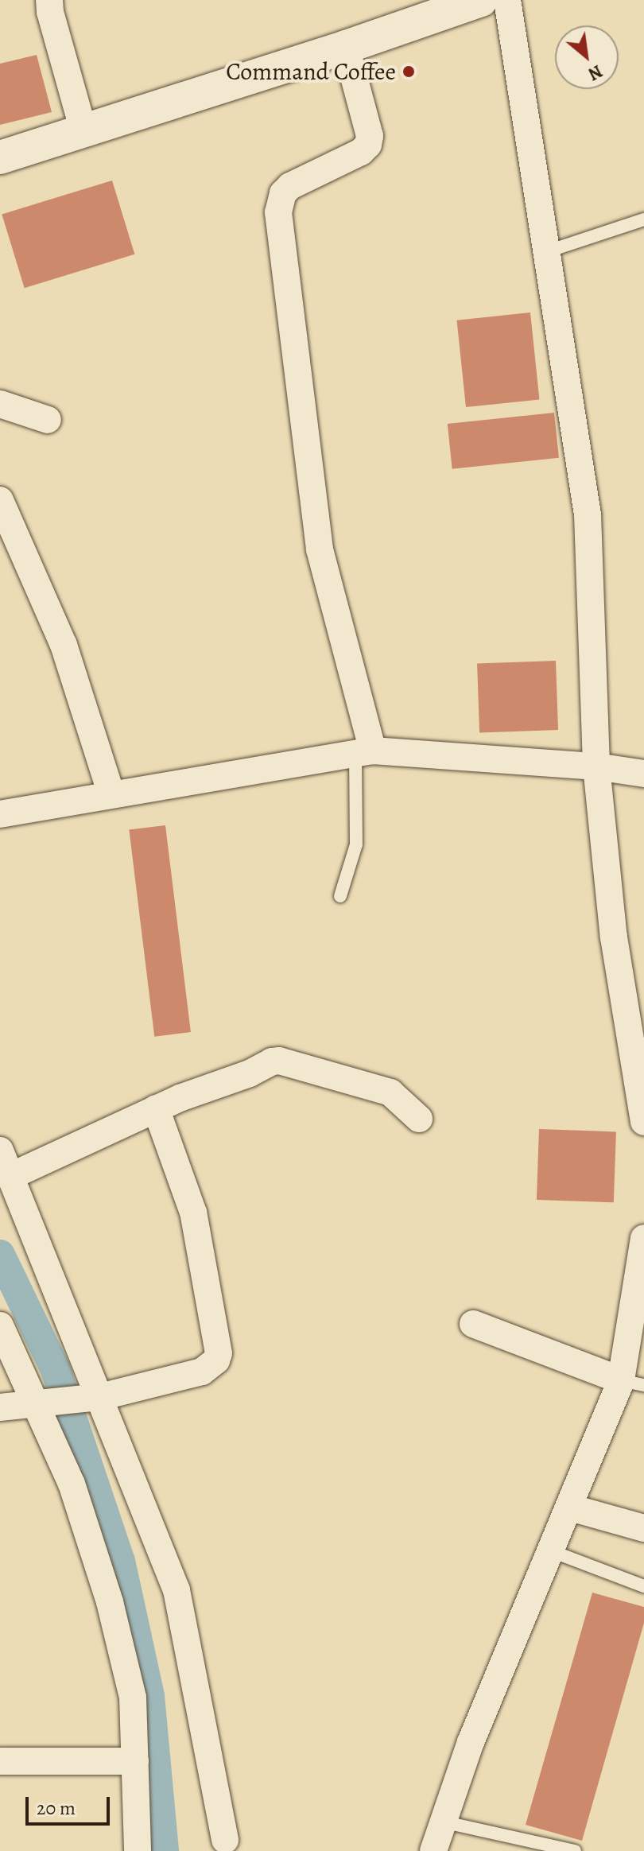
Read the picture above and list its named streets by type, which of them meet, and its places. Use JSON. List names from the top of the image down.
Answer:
{
  "places": ["Command Coffee"],
  "scale_bar": "20 m",
  "north": "bottom right"
}
